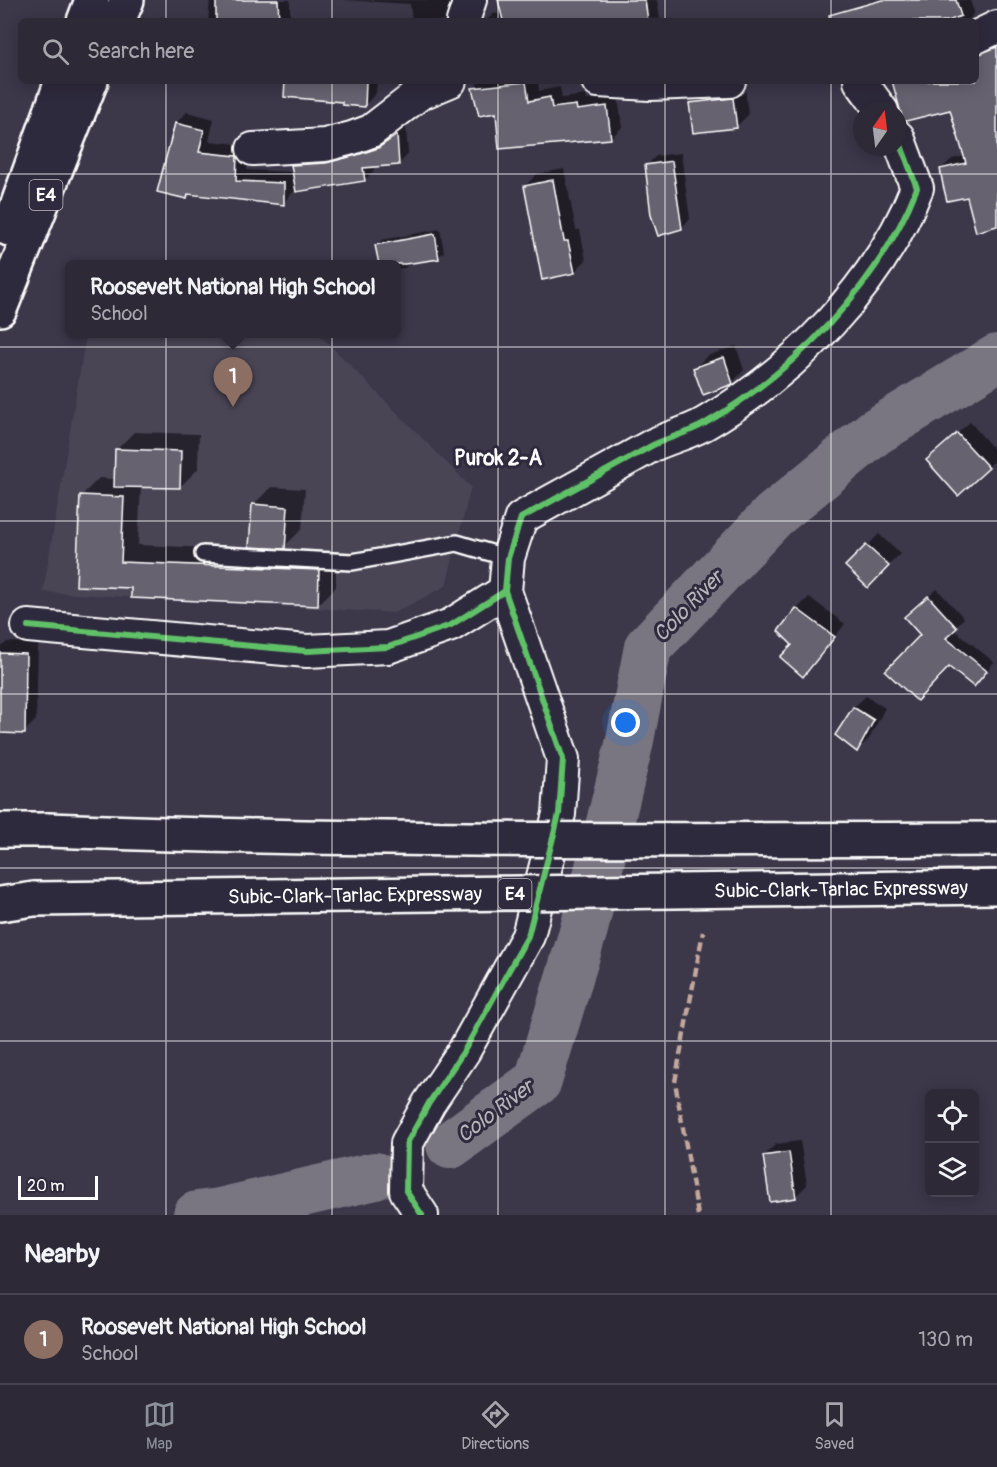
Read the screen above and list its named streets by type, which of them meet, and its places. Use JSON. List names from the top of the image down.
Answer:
{
  "streets": {
    "highway": ["E4", "Subic-Clark-Tarlac Expressway"]
  },
  "districts": ["Purok 2-A"],
  "water": ["Colo River"],
  "scale_bar": "20 m",
  "north": "top",
  "page": {
    "search": "Search here",
    "popup": ["Roosevelt National High School", "School"],
    "pins": "1",
    "scale": "20 m",
    "heading": "Nearby",
    "list": [
      {
        "mark": "1",
        "name": "Roosevelt National High School",
        "note": "School",
        "value": "130 m"
      }
    ],
    "nav": ["Map", "Directions", "Saved"]
  }
}
